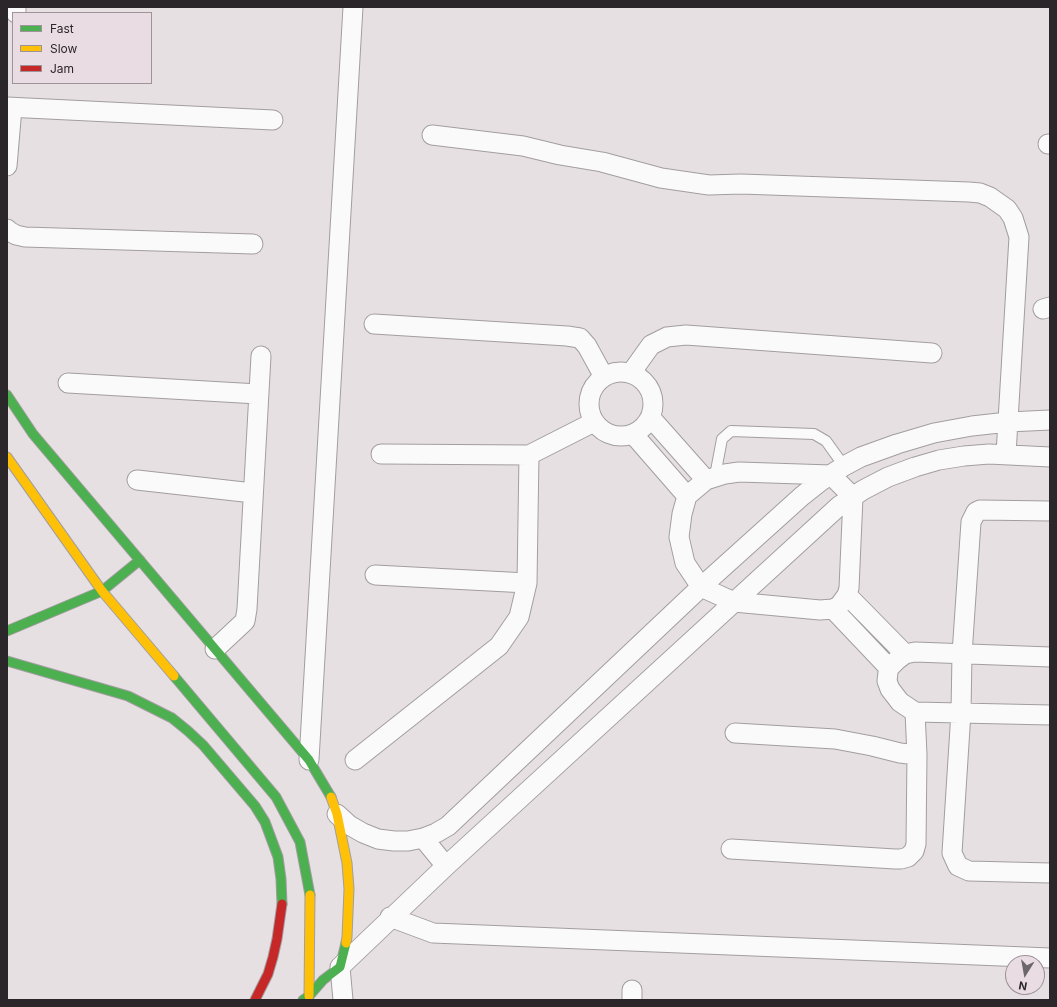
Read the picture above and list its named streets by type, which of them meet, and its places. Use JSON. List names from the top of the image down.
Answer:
{
  "legend": ["Fast", "Slow", "Jam"],
  "north": "bottom"
}
